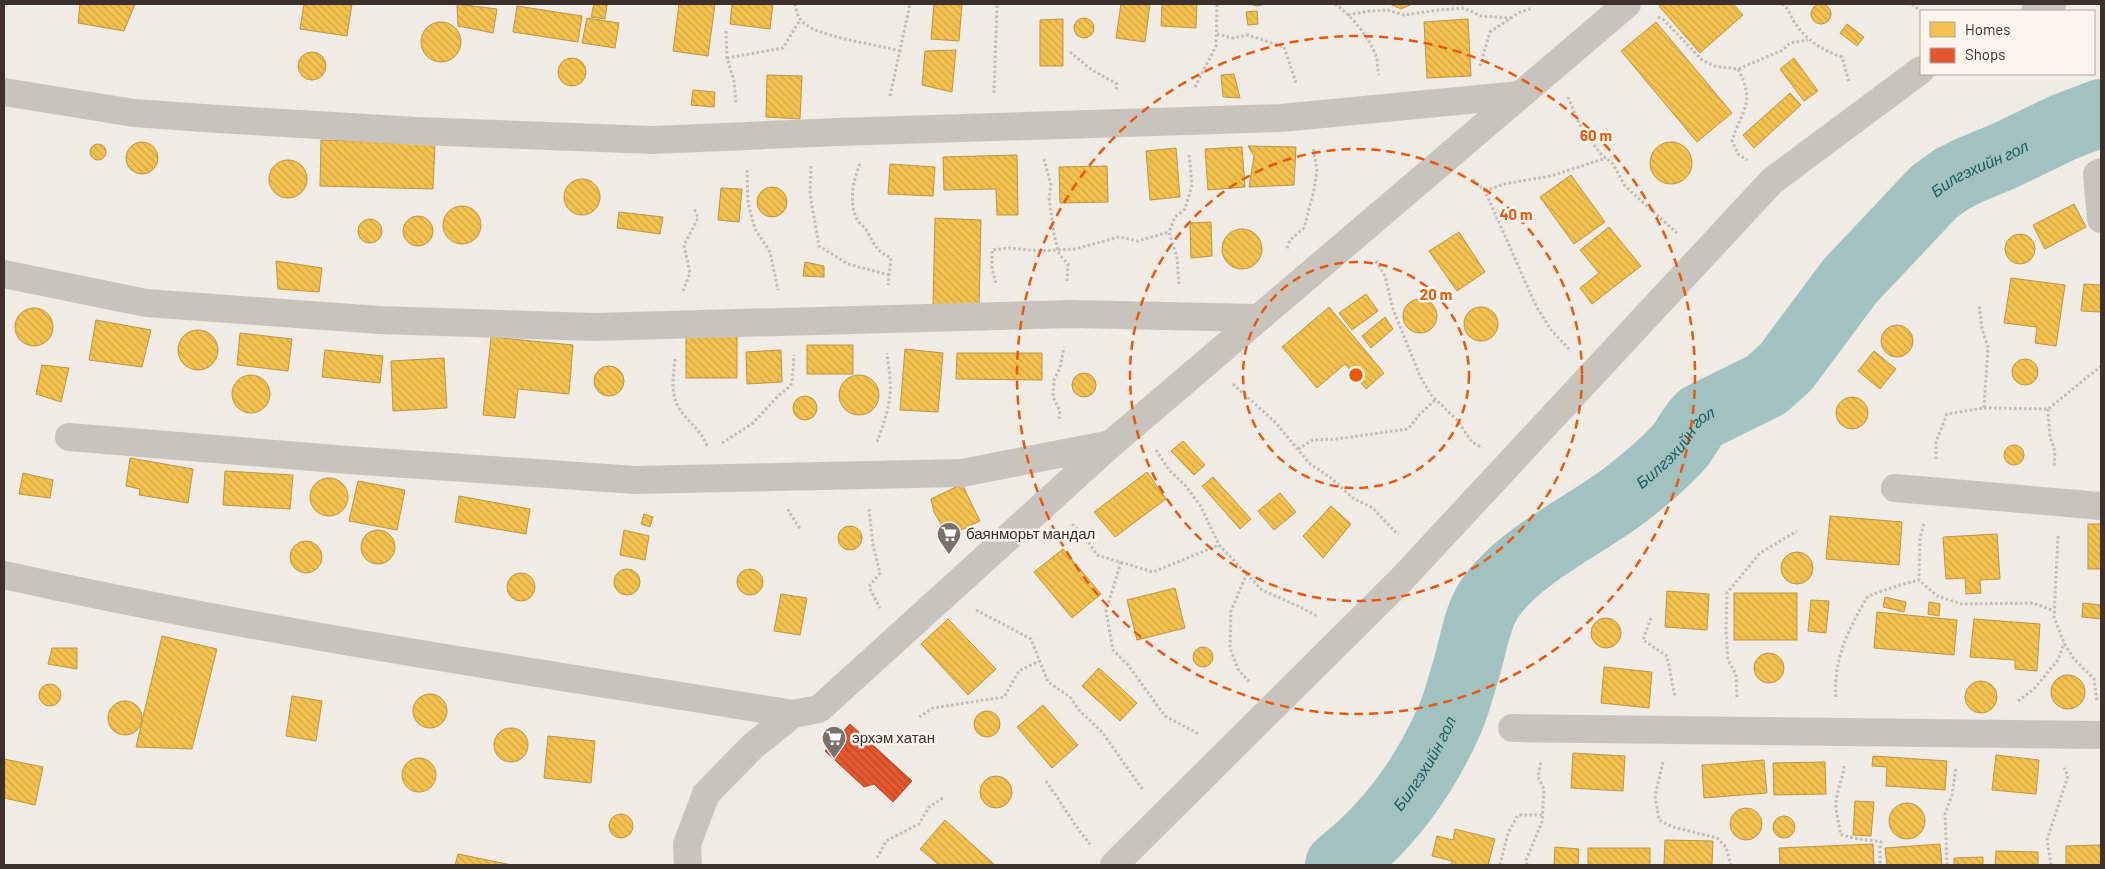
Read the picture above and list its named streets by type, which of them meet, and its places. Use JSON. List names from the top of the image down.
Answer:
{
  "water": ["Билгэхийн гол"],
  "places": {
    "supermarket": ["баянморьт мандал", "эрхэм хатан"]
  },
  "legend": ["Homes", "Shops"],
  "rings": ["60 m", "40 m", "20 m"]
}
